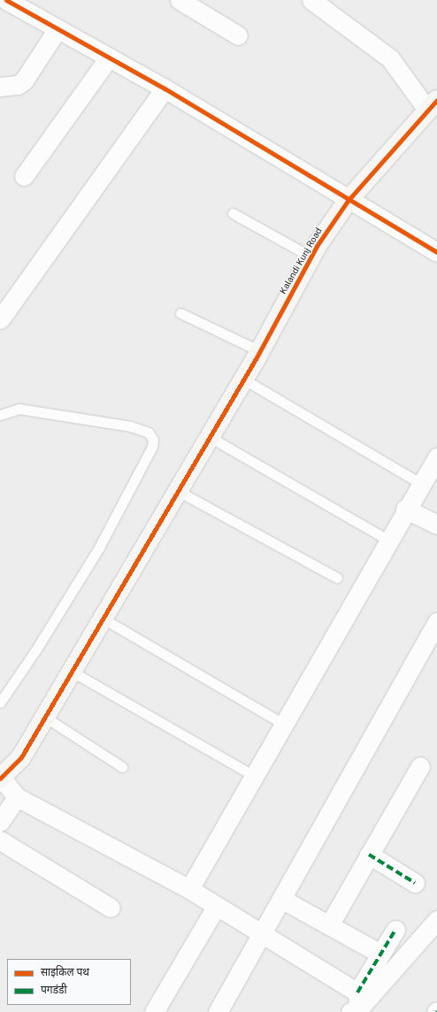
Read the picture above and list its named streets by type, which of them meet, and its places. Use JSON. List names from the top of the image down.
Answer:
{
  "streets": {
    "street": ["Kalandi Kunj Road"]
  },
  "legend": ["साइकिल पथ", "पगडंडी"]
}
